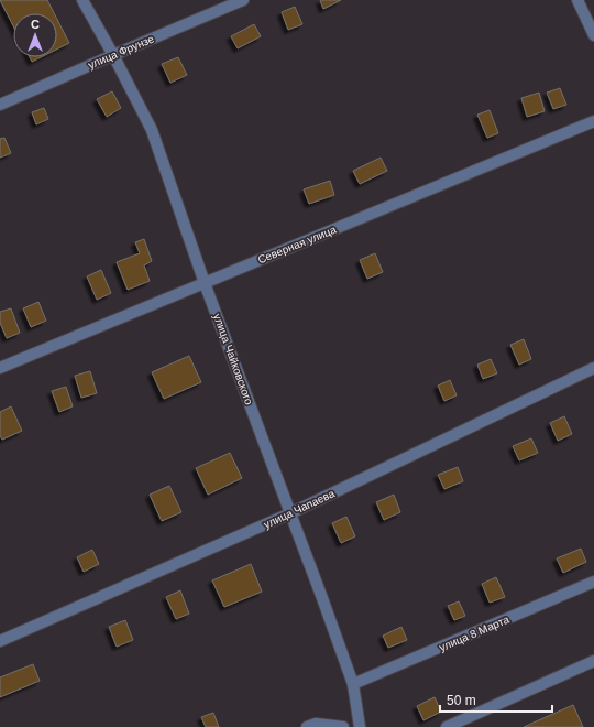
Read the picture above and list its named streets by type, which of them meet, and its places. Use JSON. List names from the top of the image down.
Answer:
{
  "streets": {
    "street": [
      "улица Фрунзе",
      "Северная улица",
      "улица Чайковского",
      "улица Чапаева",
      "улица 8 Марта"
    ]
  },
  "crossings": [
    ["улица Фрунзе", "улица Чайковского"],
    ["Северная улица", "улица Чайковского"],
    ["улица Чайковского", "улица Чапаева"],
    ["улица Чайковского", "улица 8 Марта"]
  ],
  "scale_bar": "50 m",
  "north": "top"
}
